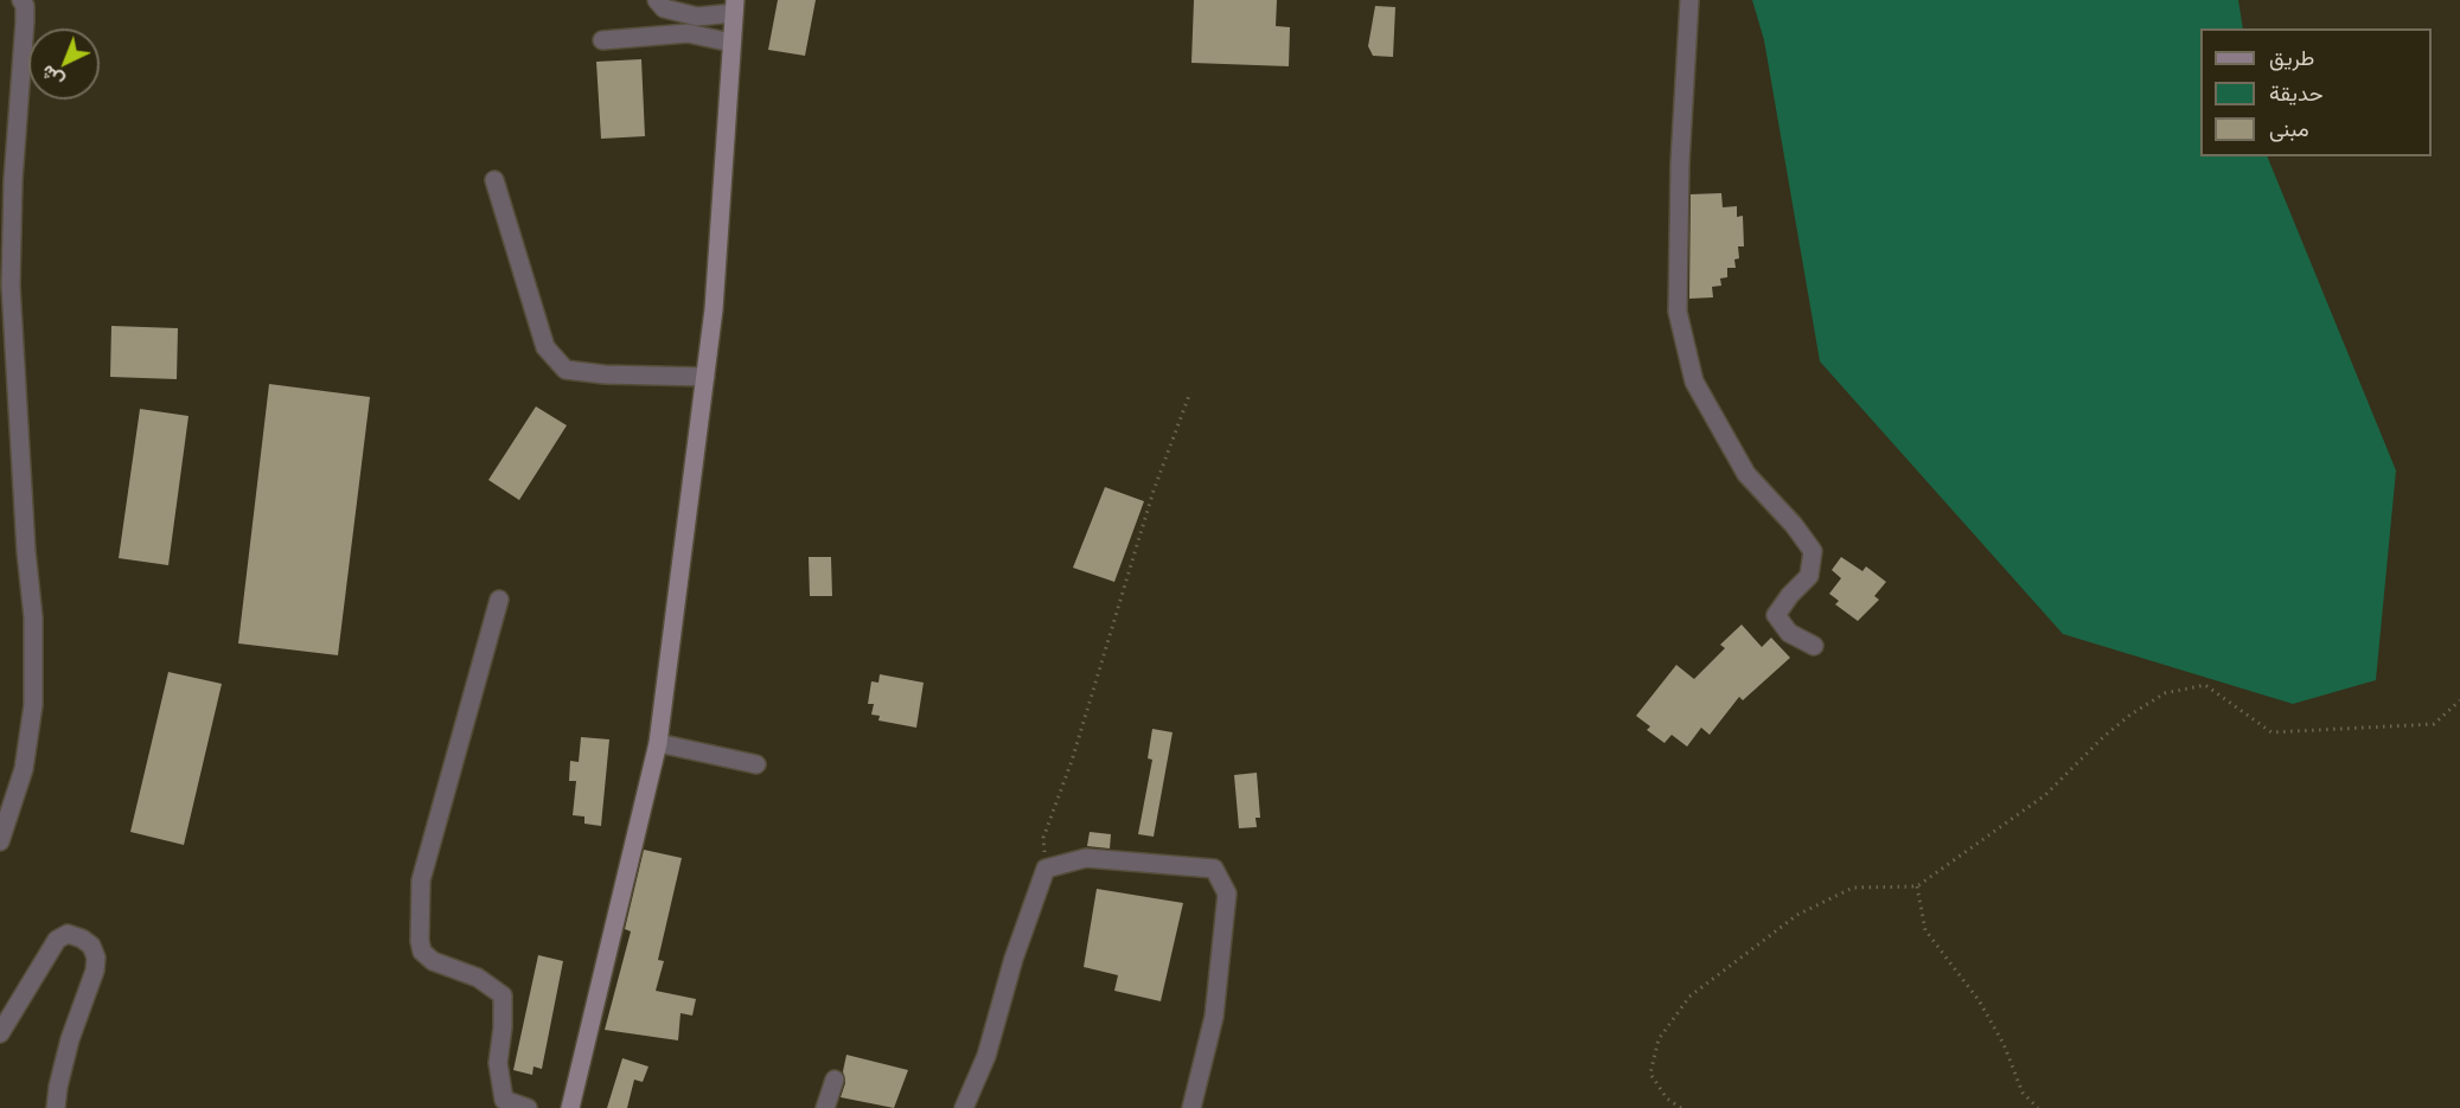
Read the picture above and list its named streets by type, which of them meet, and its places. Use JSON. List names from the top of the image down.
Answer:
{
  "legend": ["طريق", "حديقة", "مبنى"],
  "north": "bottom left"
}
